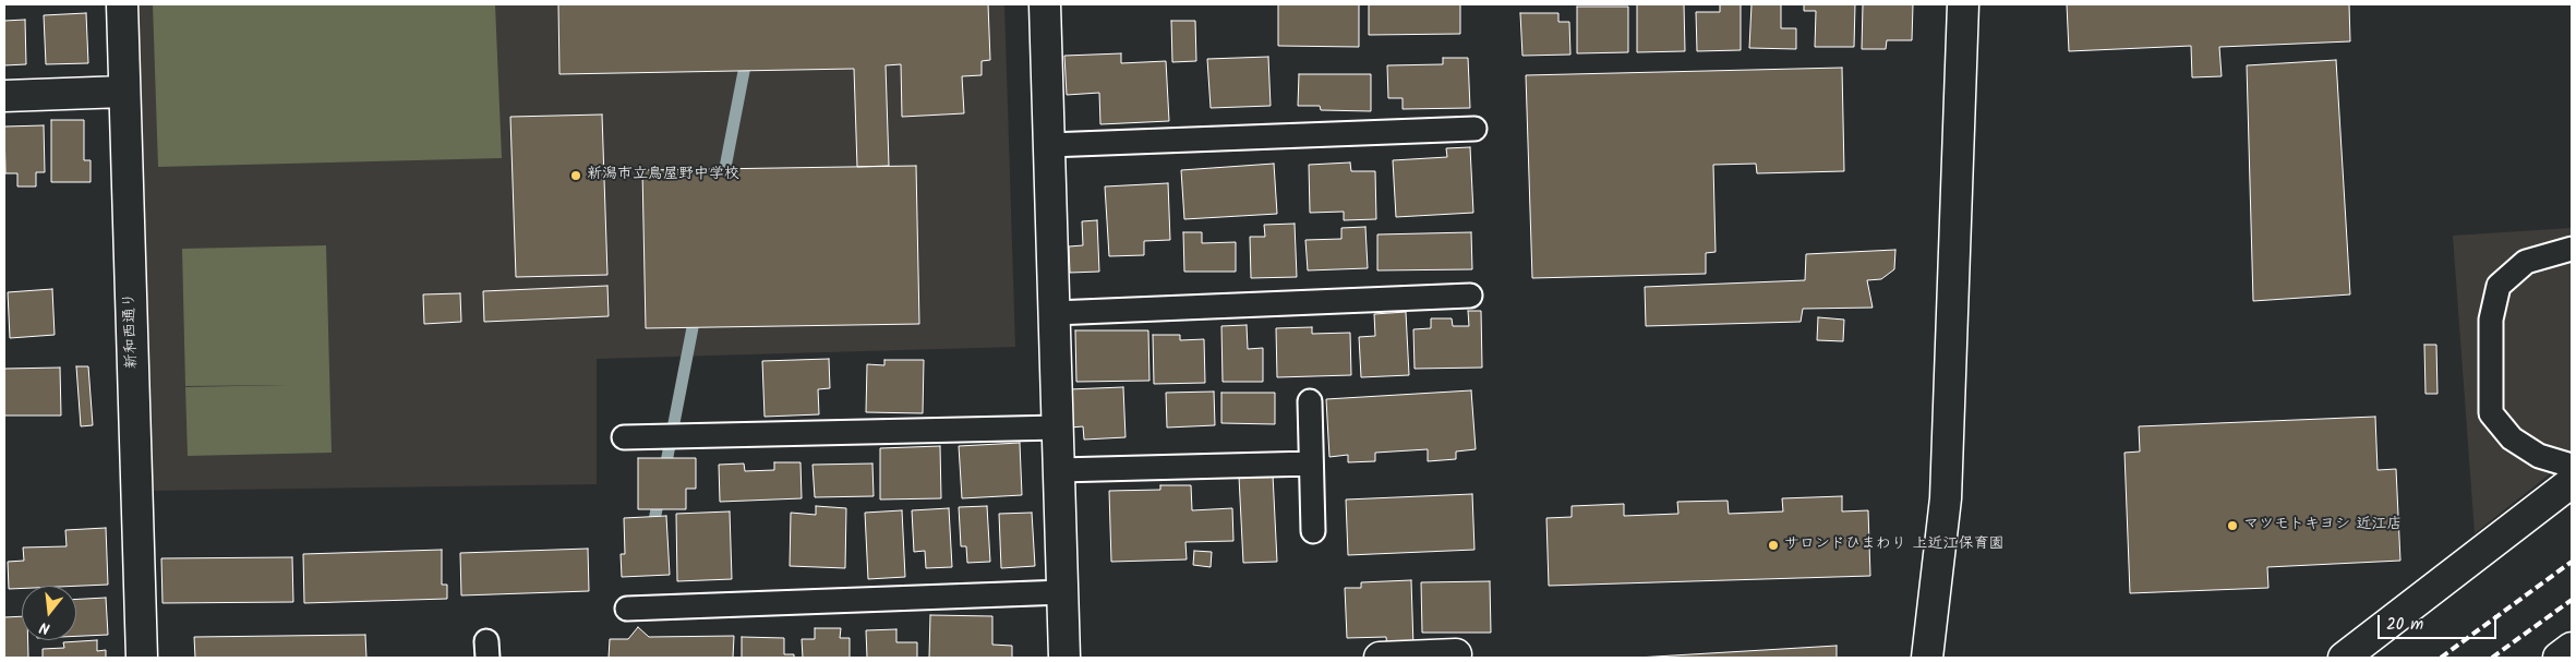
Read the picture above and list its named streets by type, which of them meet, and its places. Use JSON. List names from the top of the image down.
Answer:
{
  "streets": {
    "street": ["新和西通り"]
  },
  "places": ["新潟市立鳥屋野中学校", "マツモトキヨシ 近江店", "サロンドひまわり 上近江保育園"],
  "scale_bar": "20 m",
  "north": "bottom"
}
